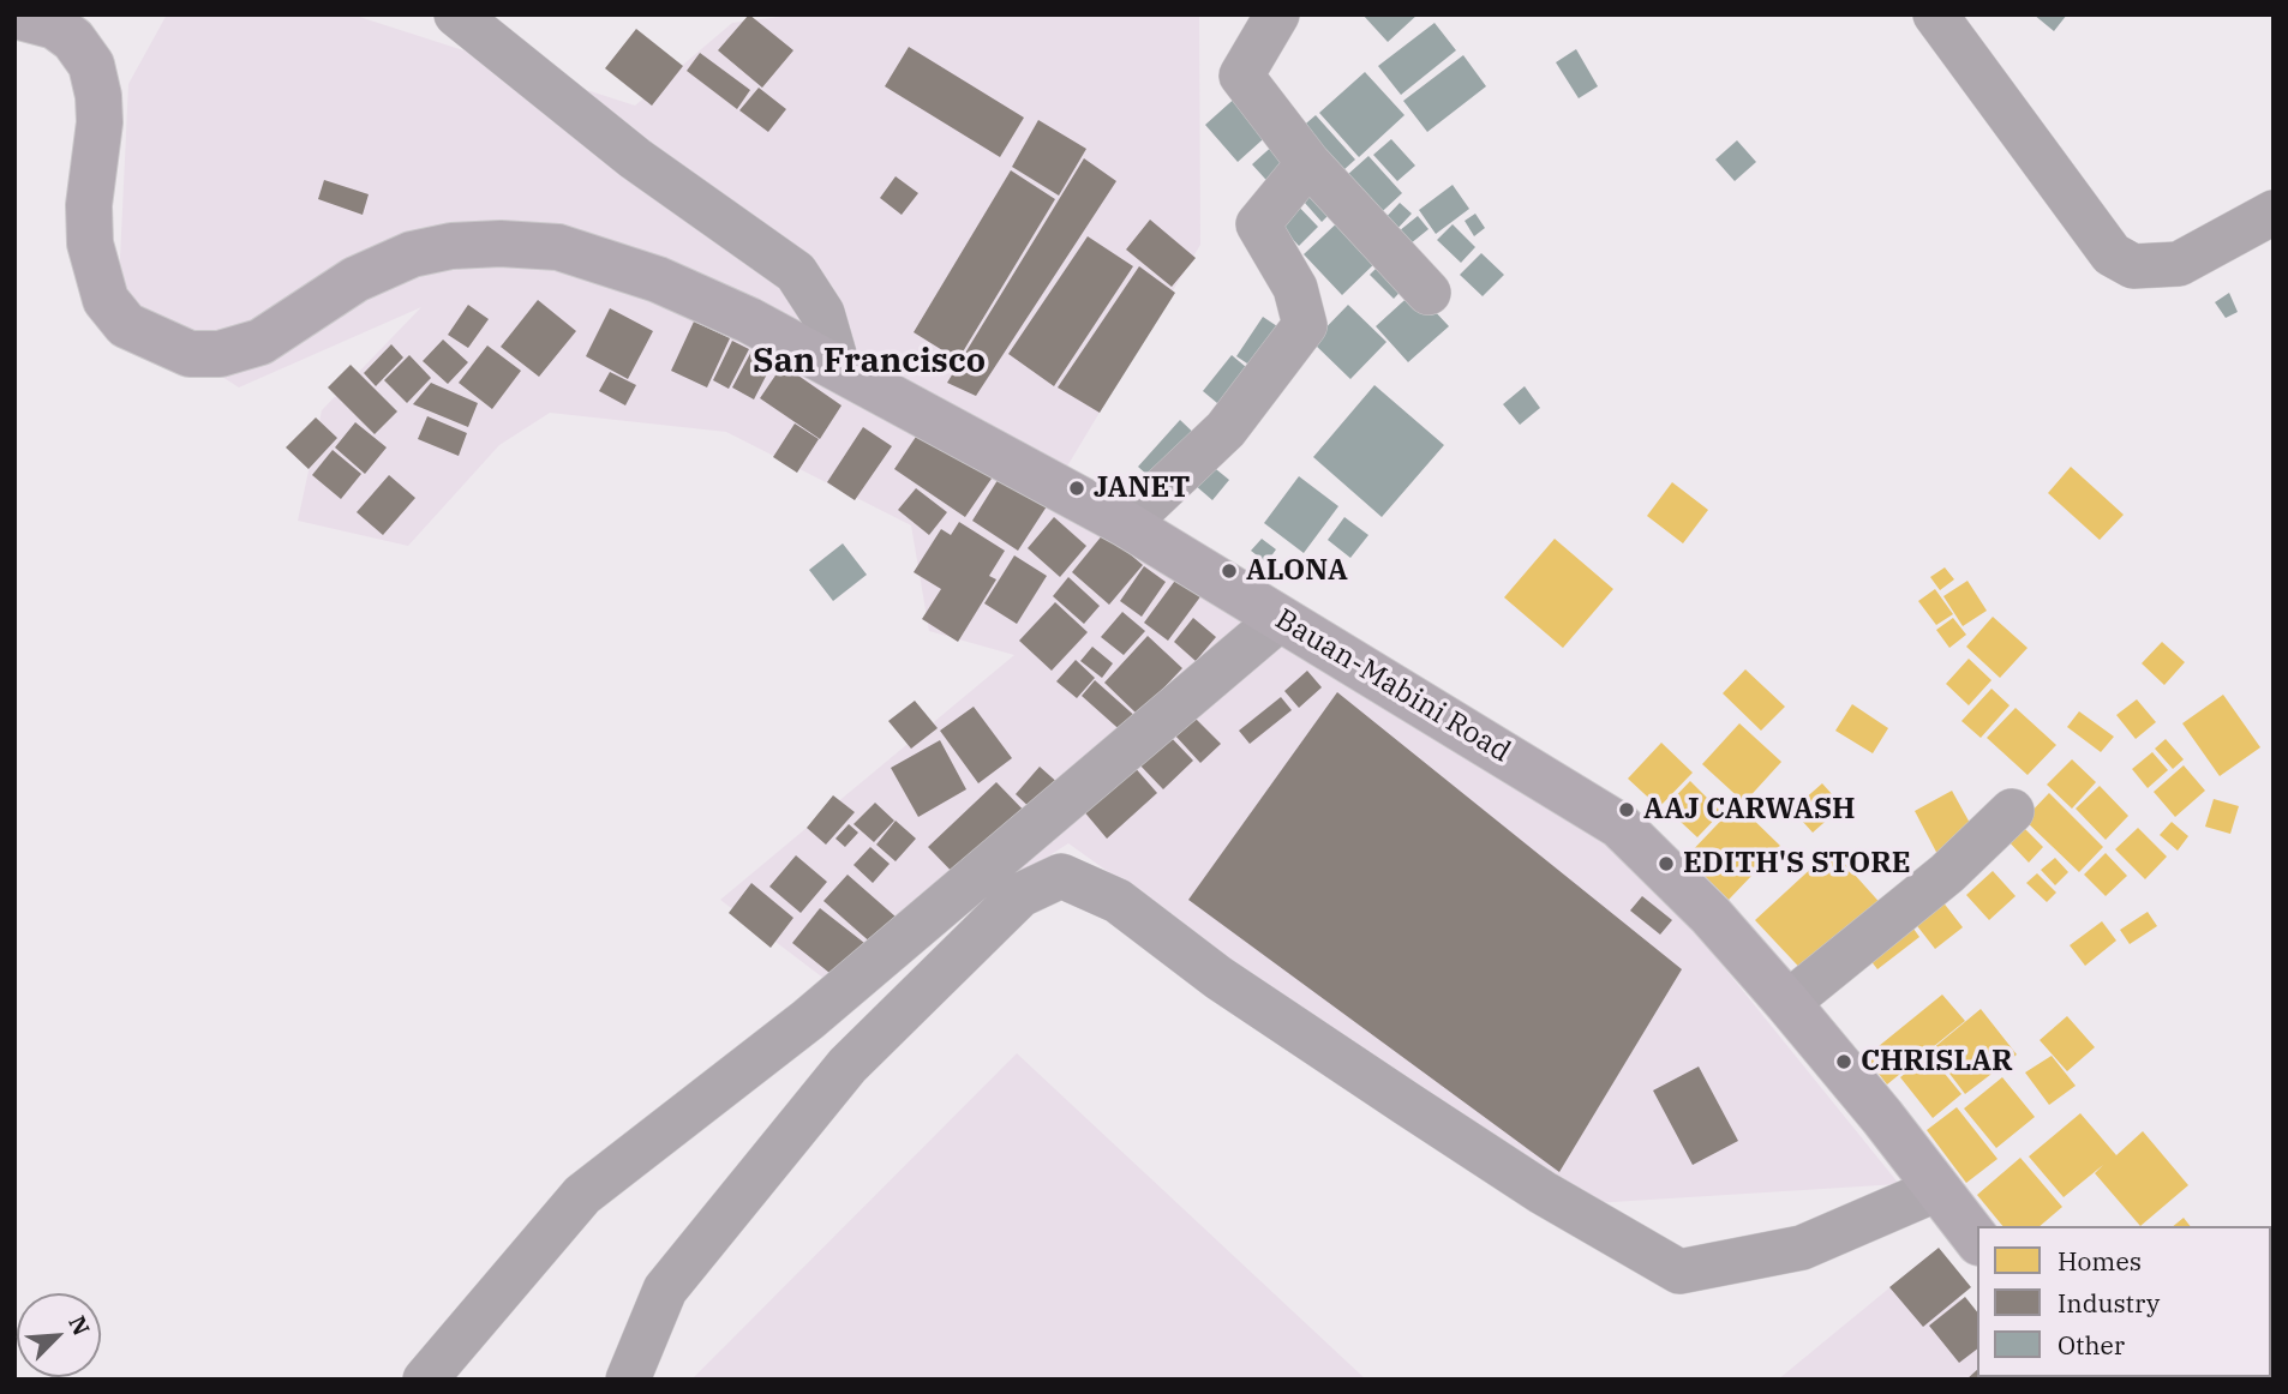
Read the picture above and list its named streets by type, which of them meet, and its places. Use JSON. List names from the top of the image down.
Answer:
{
  "streets": {
    "main road": ["Bauan-Mabini Road"]
  },
  "districts": ["San Francisco"],
  "places": [
    "JANET",
    "ALONA",
    "AAJ CARWASH",
    "EDITH'S STORE",
    "CHRISLAR"
  ],
  "legend": ["Homes", "Industry", "Other"],
  "north": "top right"
}
